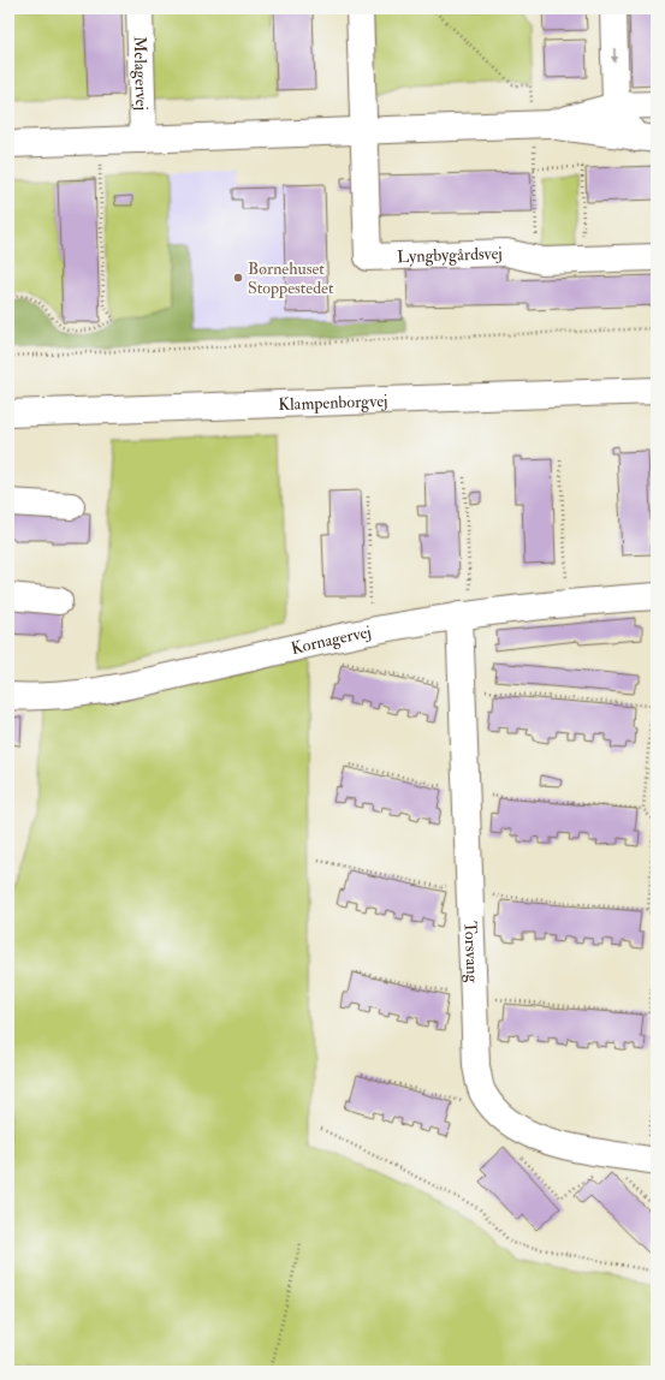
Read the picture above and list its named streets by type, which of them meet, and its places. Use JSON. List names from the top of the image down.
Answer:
{
  "streets": {
    "street": [
      "Melagervej",
      "Lyngbygårdsvej",
      "Klampenborgvej",
      "Kornagervej",
      "Torsvang"
    ]
  },
  "crossings": [
    ["Kornagervej", "Torsvang"]
  ],
  "places": ["Børnehuset Stoppestedet"]
}
